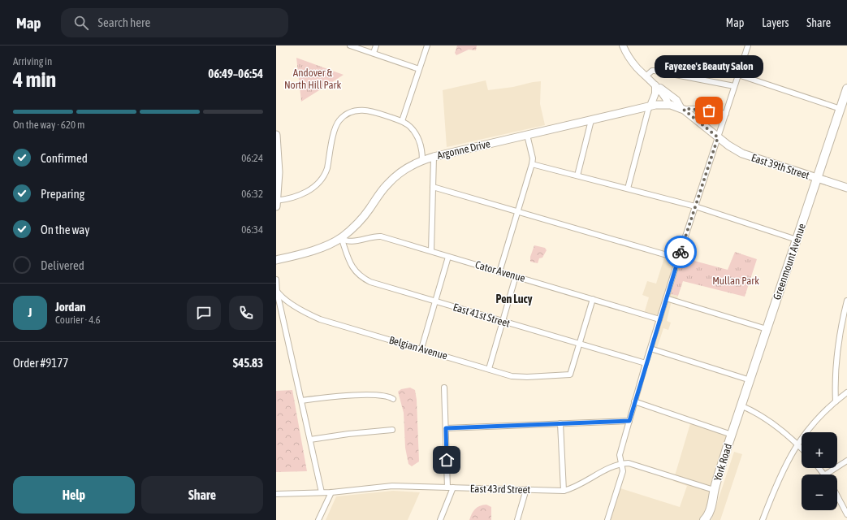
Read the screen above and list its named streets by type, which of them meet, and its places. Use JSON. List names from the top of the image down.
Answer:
{
  "streets": {
    "main road": [
      "Argonne Drive",
      "East 39th Street",
      "Greenmount Avenue",
      "York Road"
    ],
    "street": [
      "Cator Avenue",
      "East 41st Street",
      "Belgian Avenue",
      "East 43rd Street"
    ]
  },
  "crossings": [
    ["Argonne Drive", "East 39th Street"],
    ["Argonne Drive", "Cator Avenue"],
    ["Argonne Drive", "East 41st Street"],
    ["East 39th Street", "Greenmount Avenue"],
    ["Greenmount Avenue", "York Road"],
    ["Cator Avenue", "East 41st Street"],
    ["East 41st Street", "Belgian Avenue"]
  ],
  "districts": ["Pen Lucy"],
  "parks": ["Andover & North Hill Park", "Mullan Park"],
  "places": ["Fayezee's Beauty Salon"],
  "page": {
    "header": "Map",
    "search": "Search here",
    "nav": ["Map", "Layers", "Share"],
    "heading": ["4 min", "Arriving in", "06:49–06:54"],
    "panel": [
      "Jordan",
      "Courier · 4.6",
      "Order #9177",
      "$45.83"
    ],
    "bubble": "Fayezee's Beauty Salon",
    "bar": "On the way · 620 m",
    "list": [
      ["Confirmed", "06:24"],
      ["Preparing", "06:32"],
      ["On the way", "06:34"],
      "Delivered"
    ],
    "round": "J",
    "map_buttons": ["+", "−"],
    "buttons": ["Help", "Share"]
  }
}
